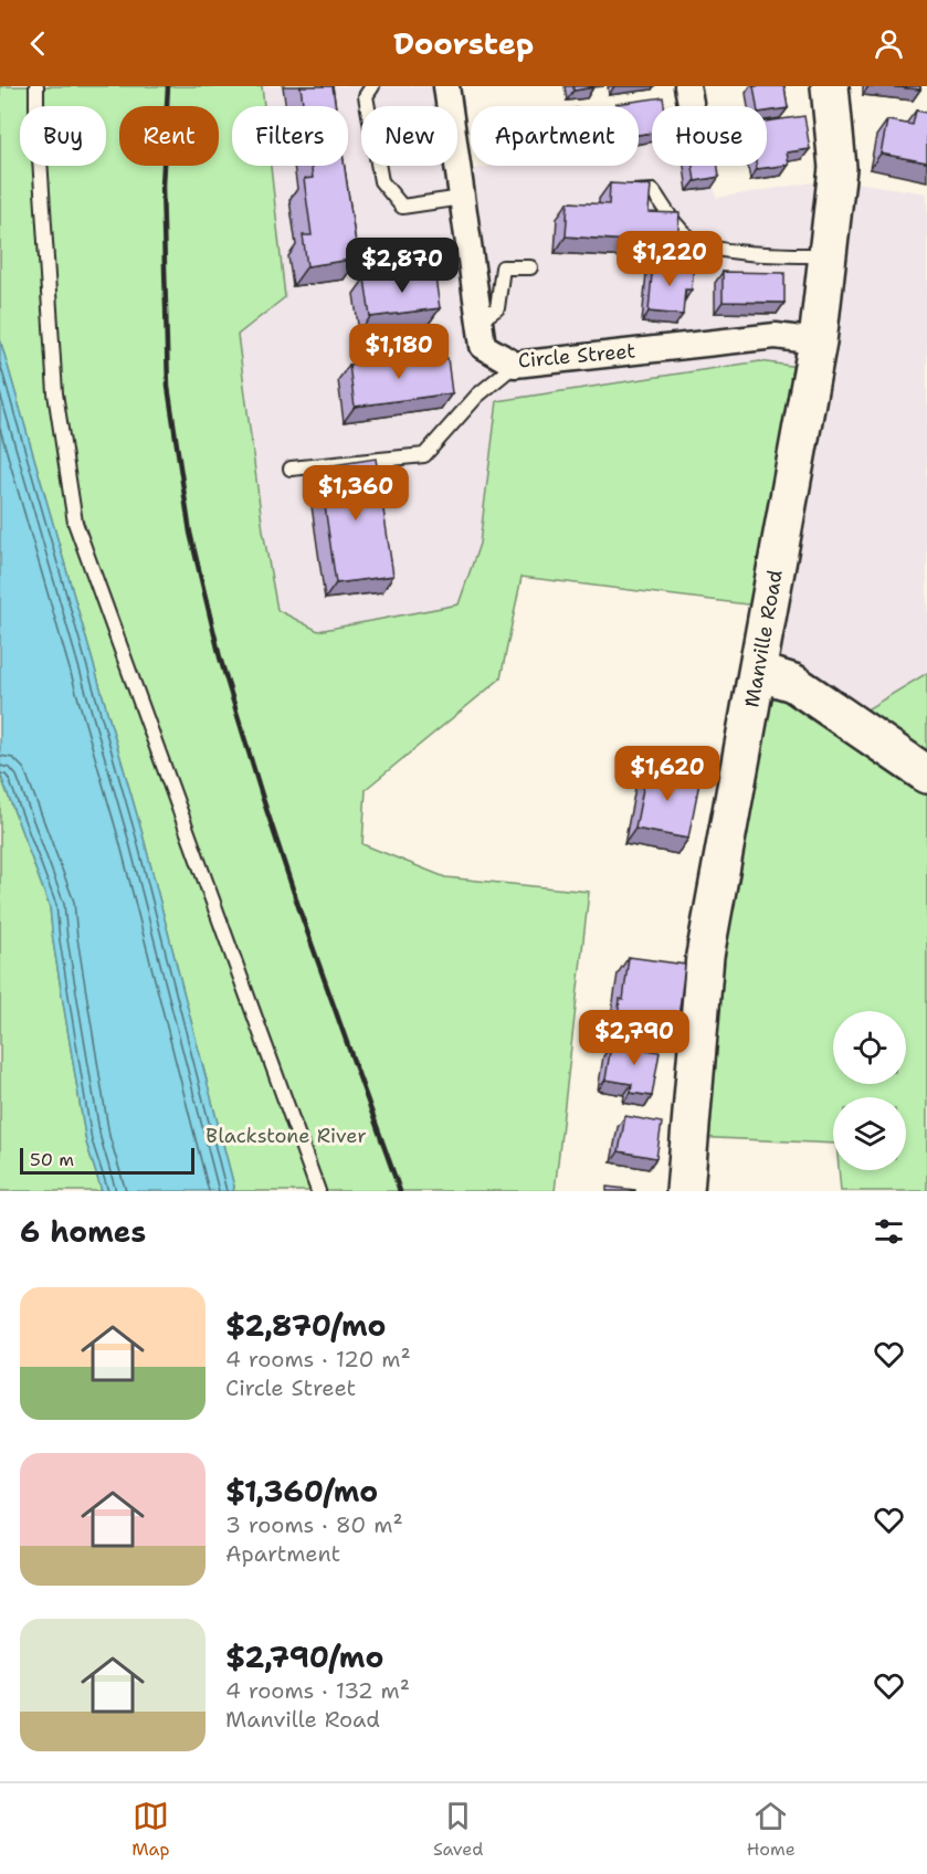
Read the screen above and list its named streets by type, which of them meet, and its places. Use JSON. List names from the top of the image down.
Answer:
{
  "streets": {
    "main road": ["Manville Road"],
    "street": ["Circle Street"]
  },
  "crossings": [
    ["Circle Street", "Manville Road"]
  ],
  "parks": ["Blackstone River"],
  "scale_bar": "50 m",
  "page": {
    "header": "Doorstep",
    "chip": [
      "Buy",
      "Rent",
      "Filters",
      "New",
      "Apartment",
      "House"
    ],
    "price": [
      "$1,220",
      "$2,870",
      "$1,180",
      "$1,360",
      "$1,620",
      "$2,790"
    ],
    "scale": "50 m",
    "heading": "6 homes",
    "list": [
      {
        "name": "$2,870/mo",
        "note": "4 rooms · 120 m² · Circle Street"
      },
      {
        "name": "$1,360/mo",
        "note": "3 rooms · 80 m² · Apartment"
      },
      {
        "name": "$2,790/mo",
        "note": "4 rooms · 132 m² · Manville Road"
      }
    ],
    "tabs": ["Map", "Saved", "Home"]
  }
}
